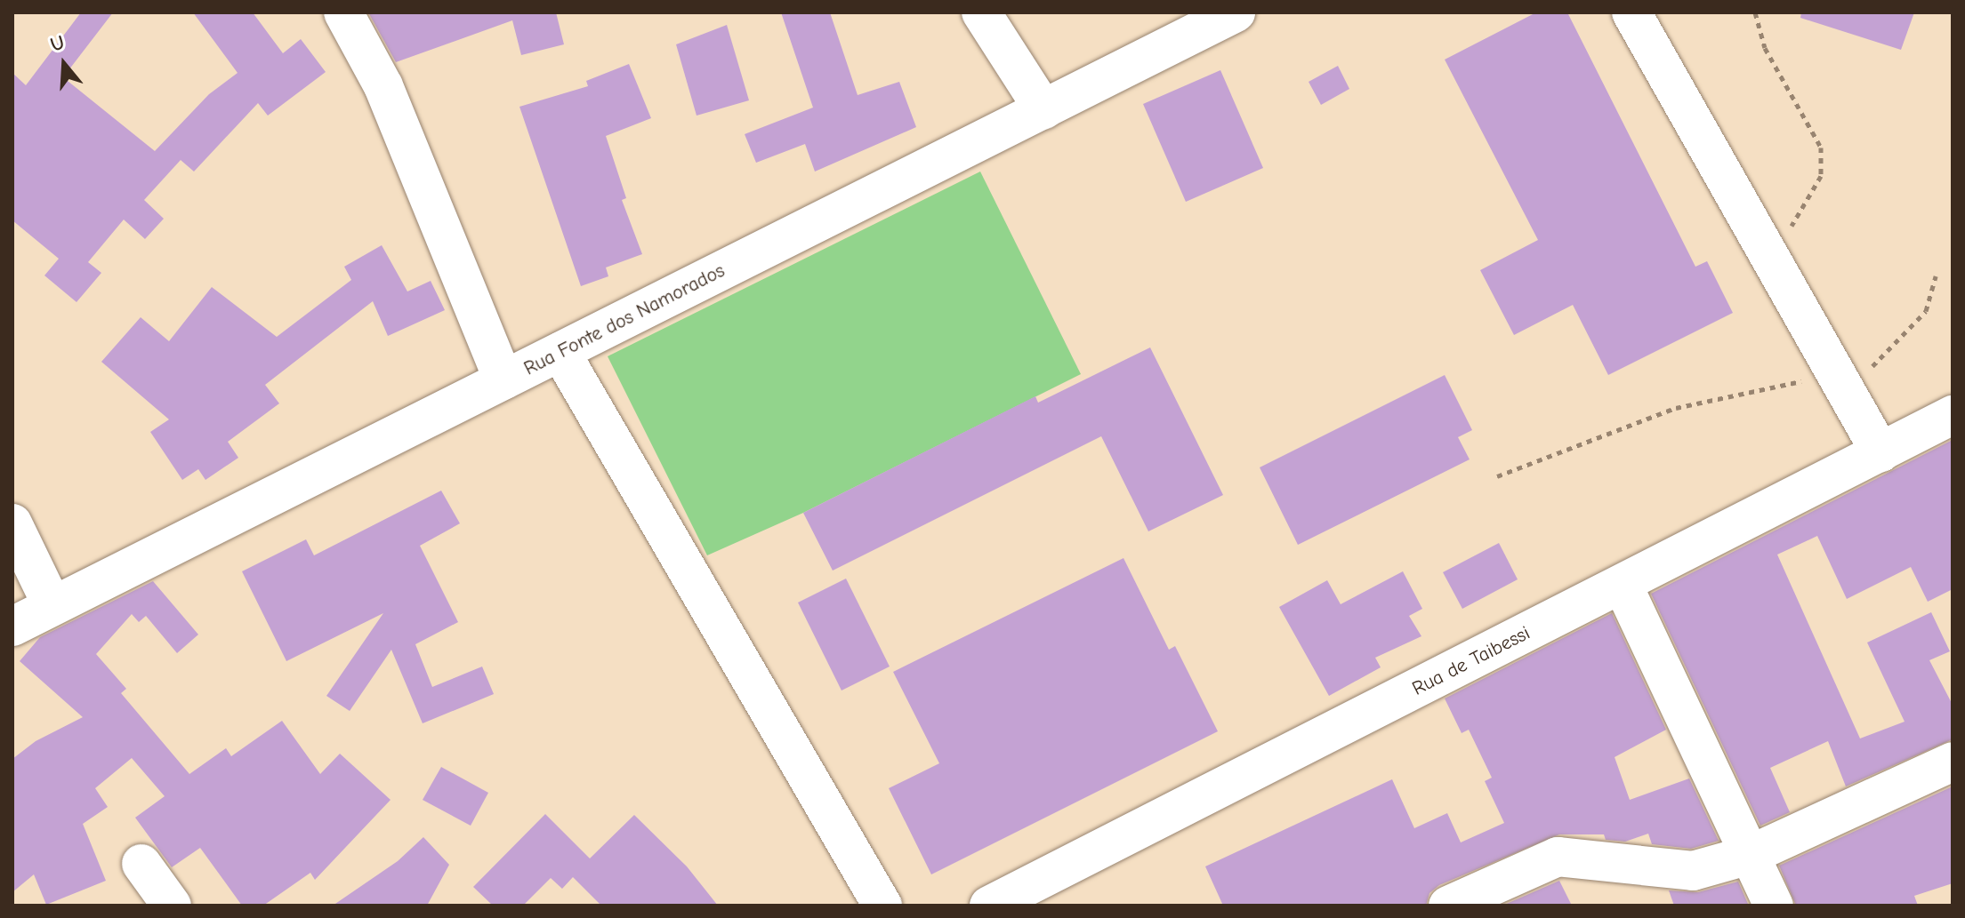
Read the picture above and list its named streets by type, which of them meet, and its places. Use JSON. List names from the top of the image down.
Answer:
{
  "streets": {
    "street": ["Rua Fonte dos Namorados", "Rua de Taibessi"]
  },
  "north": "top"
}
